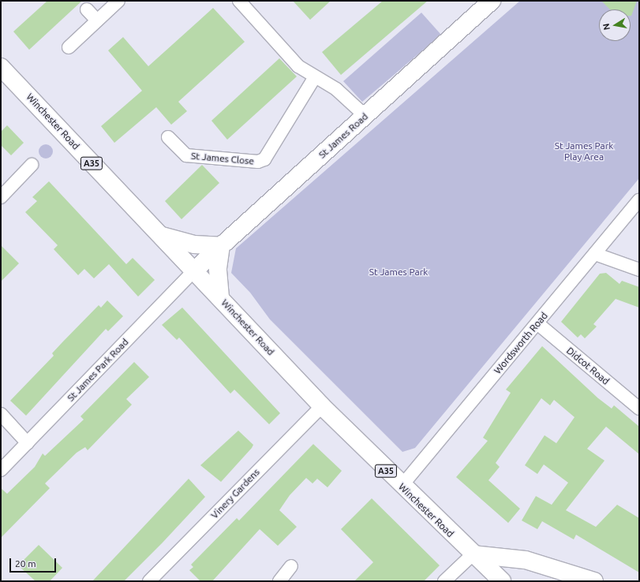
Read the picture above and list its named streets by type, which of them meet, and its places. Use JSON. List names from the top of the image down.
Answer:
{
  "streets": {
    "main road": ["Winchester Road", "St James Road", "A35"],
    "street": [
      "St James Close",
      "Wordsworth Road",
      "Didcot Road",
      "St James Park Road",
      "Vinery Gardens"
    ]
  },
  "crossings": [
    ["Winchester Road", "St James Road"],
    ["Winchester Road", "Wordsworth Road"],
    ["Winchester Road", "St James Park Road"],
    ["Winchester Road", "Vinery Gardens"],
    ["St James Road", "St James Park Road"],
    ["Wordsworth Road", "Didcot Road"]
  ],
  "parks": ["St James Park Play Area", "St James Park"],
  "scale_bar": "20 m",
  "north": "left"
}
